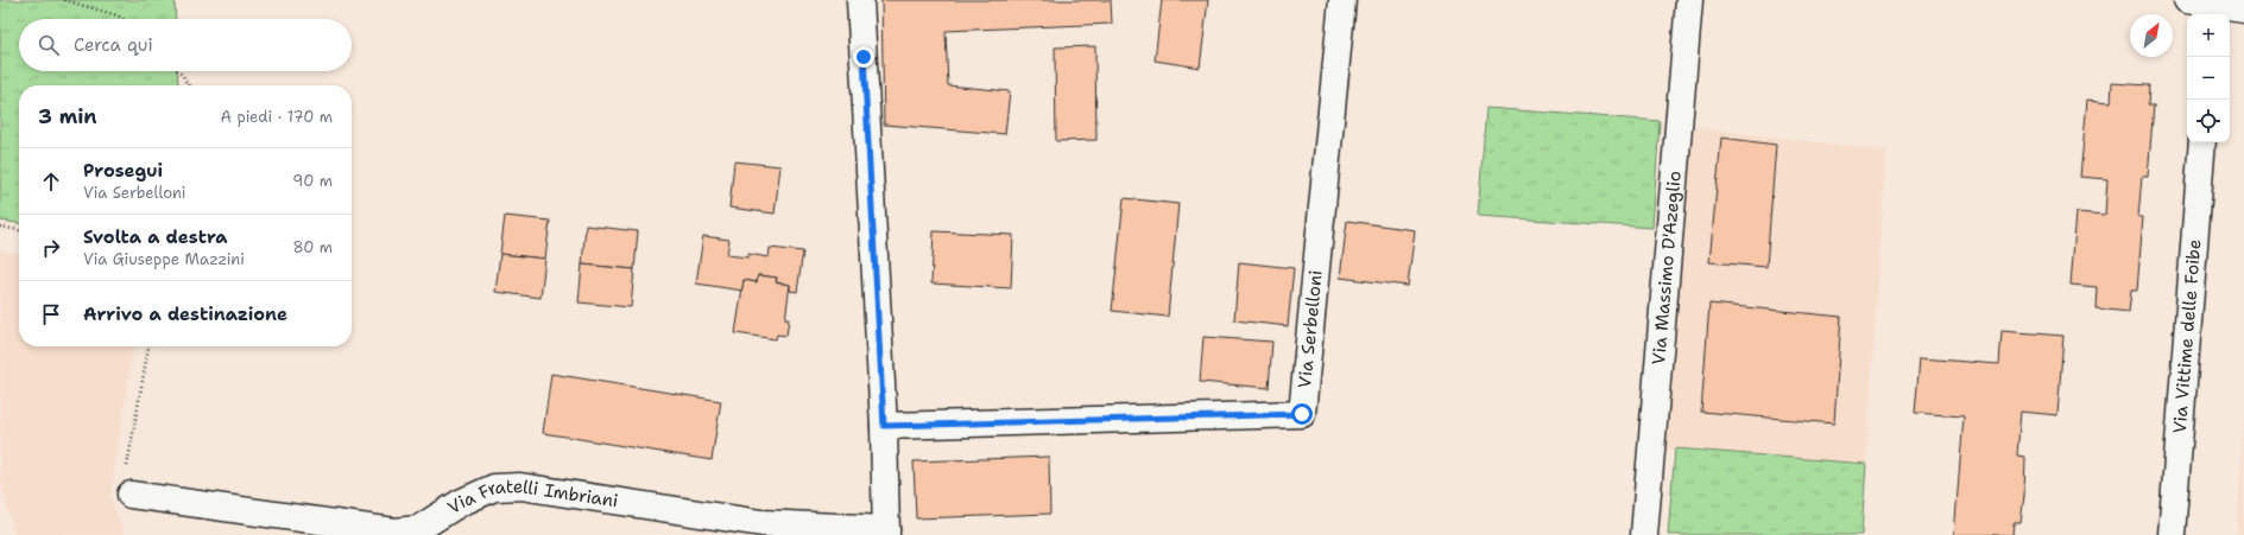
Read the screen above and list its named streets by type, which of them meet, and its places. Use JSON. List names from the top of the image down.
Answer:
{
  "streets": {
    "street": [
      "Via Massimo D'Azeglio",
      "Via Serbelloni",
      "Via Vittime delle Foibe",
      "Via Fratelli Imbriani"
    ]
  },
  "north": "top right",
  "page": {
    "map_buttons": ["+", "−"],
    "search": "Cerca qui",
    "heading": ["3 min", "A piedi · 170 m"],
    "list": [
      ["Prosegui", "Via Serbelloni", "90 m"],
      ["Svolta a destra", "Via Giuseppe Mazzini", "80 m"],
      "Arrivo a destinazione"
    ]
  }
}
